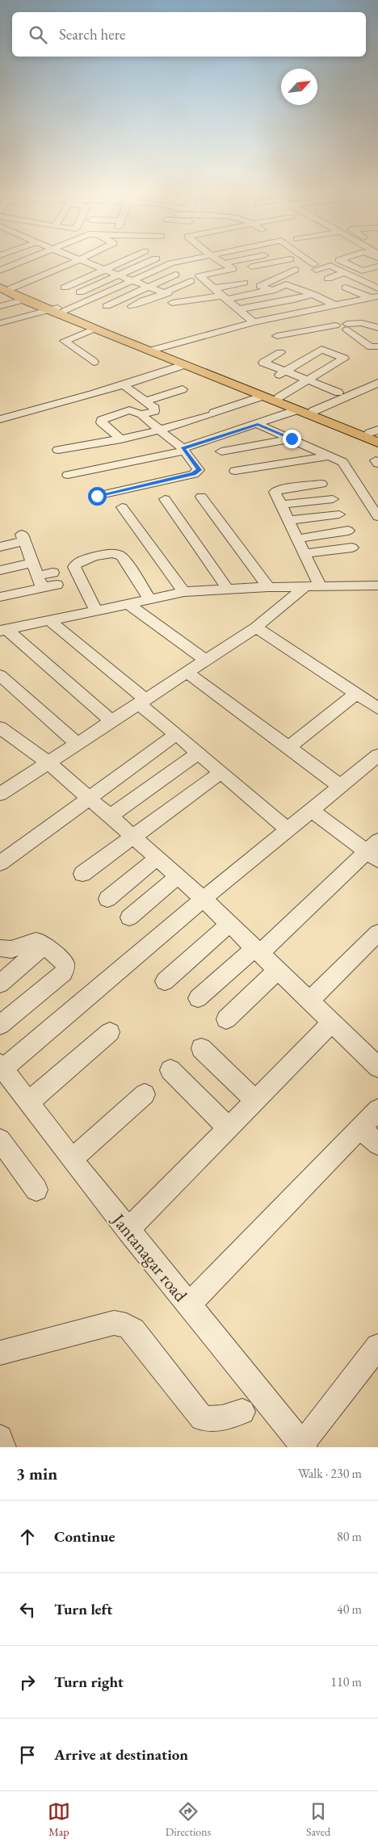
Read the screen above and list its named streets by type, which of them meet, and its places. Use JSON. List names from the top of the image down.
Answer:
{
  "streets": {
    "street": ["Jantanagar road"]
  },
  "north": "top right",
  "page": {
    "search": "Search here",
    "heading": ["3 min", "Walk · 230 m"],
    "list": [
      ["Continue", "80 m"],
      ["Turn left", "40 m"],
      ["Turn right", "110 m"],
      "Arrive at destination"
    ],
    "nav": ["Map", "Directions", "Saved"]
  }
}
